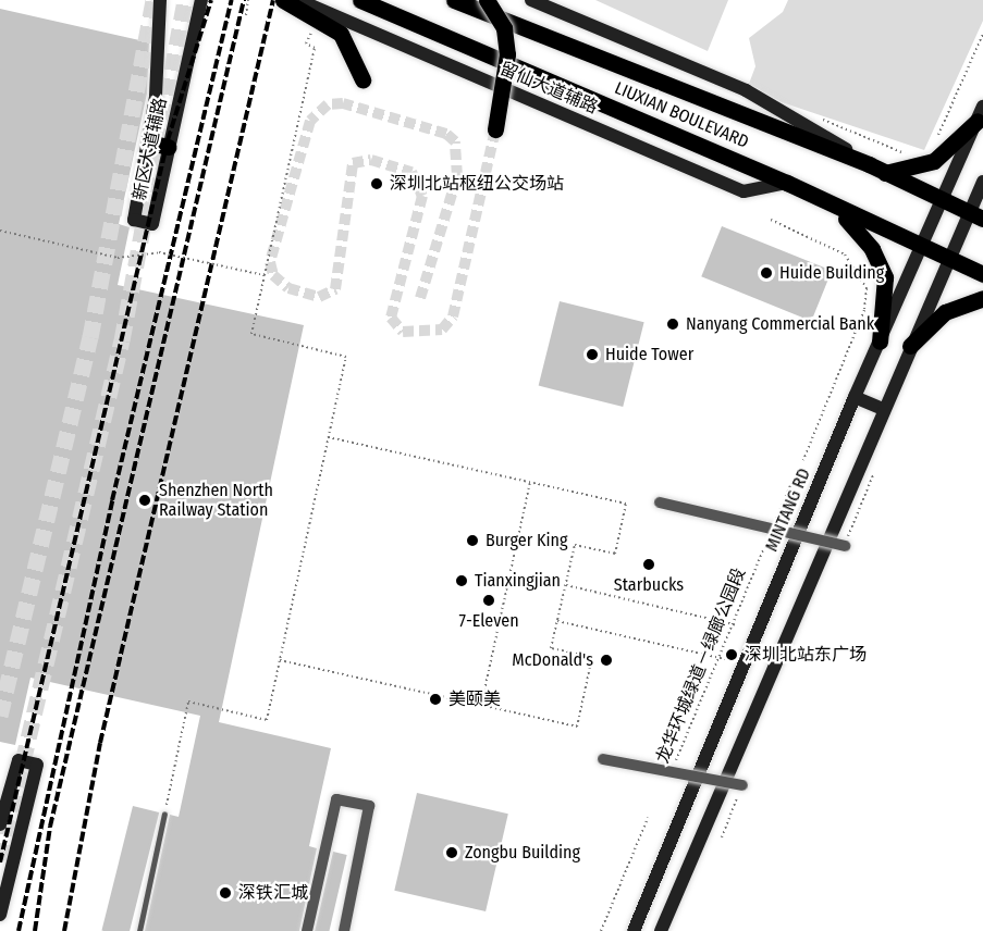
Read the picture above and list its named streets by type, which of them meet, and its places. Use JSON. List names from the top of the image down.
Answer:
{
  "streets": {
    "main road": [
      "留仙大道辅路",
      "LIUXIAN BOULEVARD",
      "新区大道辅路",
      "MINTANG RD"
    ],
    "path": ["龙华环城绿道－绿廊公园段"]
  },
  "crossings": [
    ["留仙大道辅路", "LIUXIAN BOULEVARD"],
    ["LIUXIAN BOULEVARD", "MINTANG RD"]
  ],
  "places": [
    "深圳北站枢纽公交场站",
    "Huide Building",
    "Nanyang Commercial Bank",
    "Huide Tower",
    "Shenzhen North Railway Station",
    "Burger King",
    "Starbucks",
    "Tianxingjian",
    "7-Eleven",
    "深圳北站东广场",
    "McDonald's",
    "美颐美",
    "Zongbu Building",
    "深铁汇城"
  ]
}
